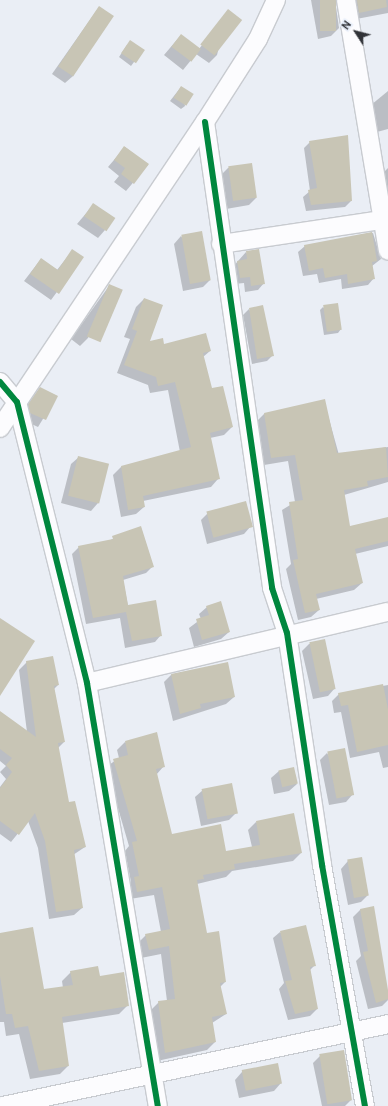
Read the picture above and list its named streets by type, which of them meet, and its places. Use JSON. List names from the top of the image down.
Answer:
{
  "north": "top left"
}
